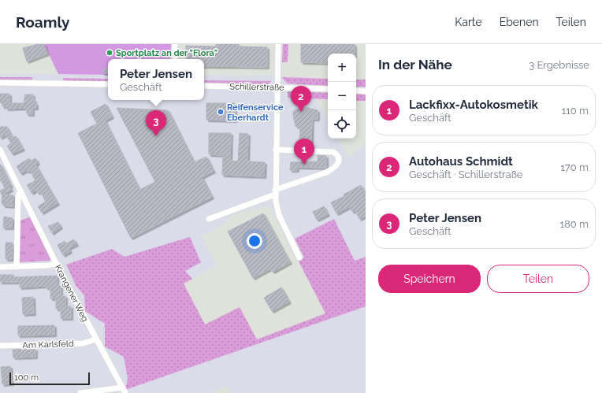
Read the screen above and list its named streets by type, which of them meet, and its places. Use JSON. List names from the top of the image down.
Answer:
{
  "streets": {
    "street": ["Schillerstraße", "Krangener Weg", "Am Karlsfeld"]
  },
  "crossings": [
    ["Krangener Weg", "Am Karlsfeld"]
  ],
  "places": ["Sportplatz an der \"Flora\"", "Reifenservice Eberhardt"],
  "scale_bar": "100 m",
  "page": {
    "header": "Roamly",
    "nav": ["Karte", "Ebenen", "Teilen"],
    "heading": ["In der Nähe", "3 Ergebnisse"],
    "map_buttons": ["+", "−"],
    "popup": ["Peter Jensen", "Geschäft"],
    "list": [
      {
        "mark": "1",
        "name": "Lackfixx-Autokosmetik",
        "note": "Geschäft",
        "value": "110 m"
      },
      {
        "mark": "2",
        "name": "Autohaus Schmidt",
        "note": "Geschäft · Schillerstraße",
        "value": "170 m"
      },
      {
        "mark": "3",
        "name": "Peter Jensen",
        "note": "Geschäft",
        "value": "180 m"
      }
    ],
    "pins": ["2", "3", "1"],
    "buttons": ["Speichern", "Teilen"],
    "scale": "100 m"
  }
}
